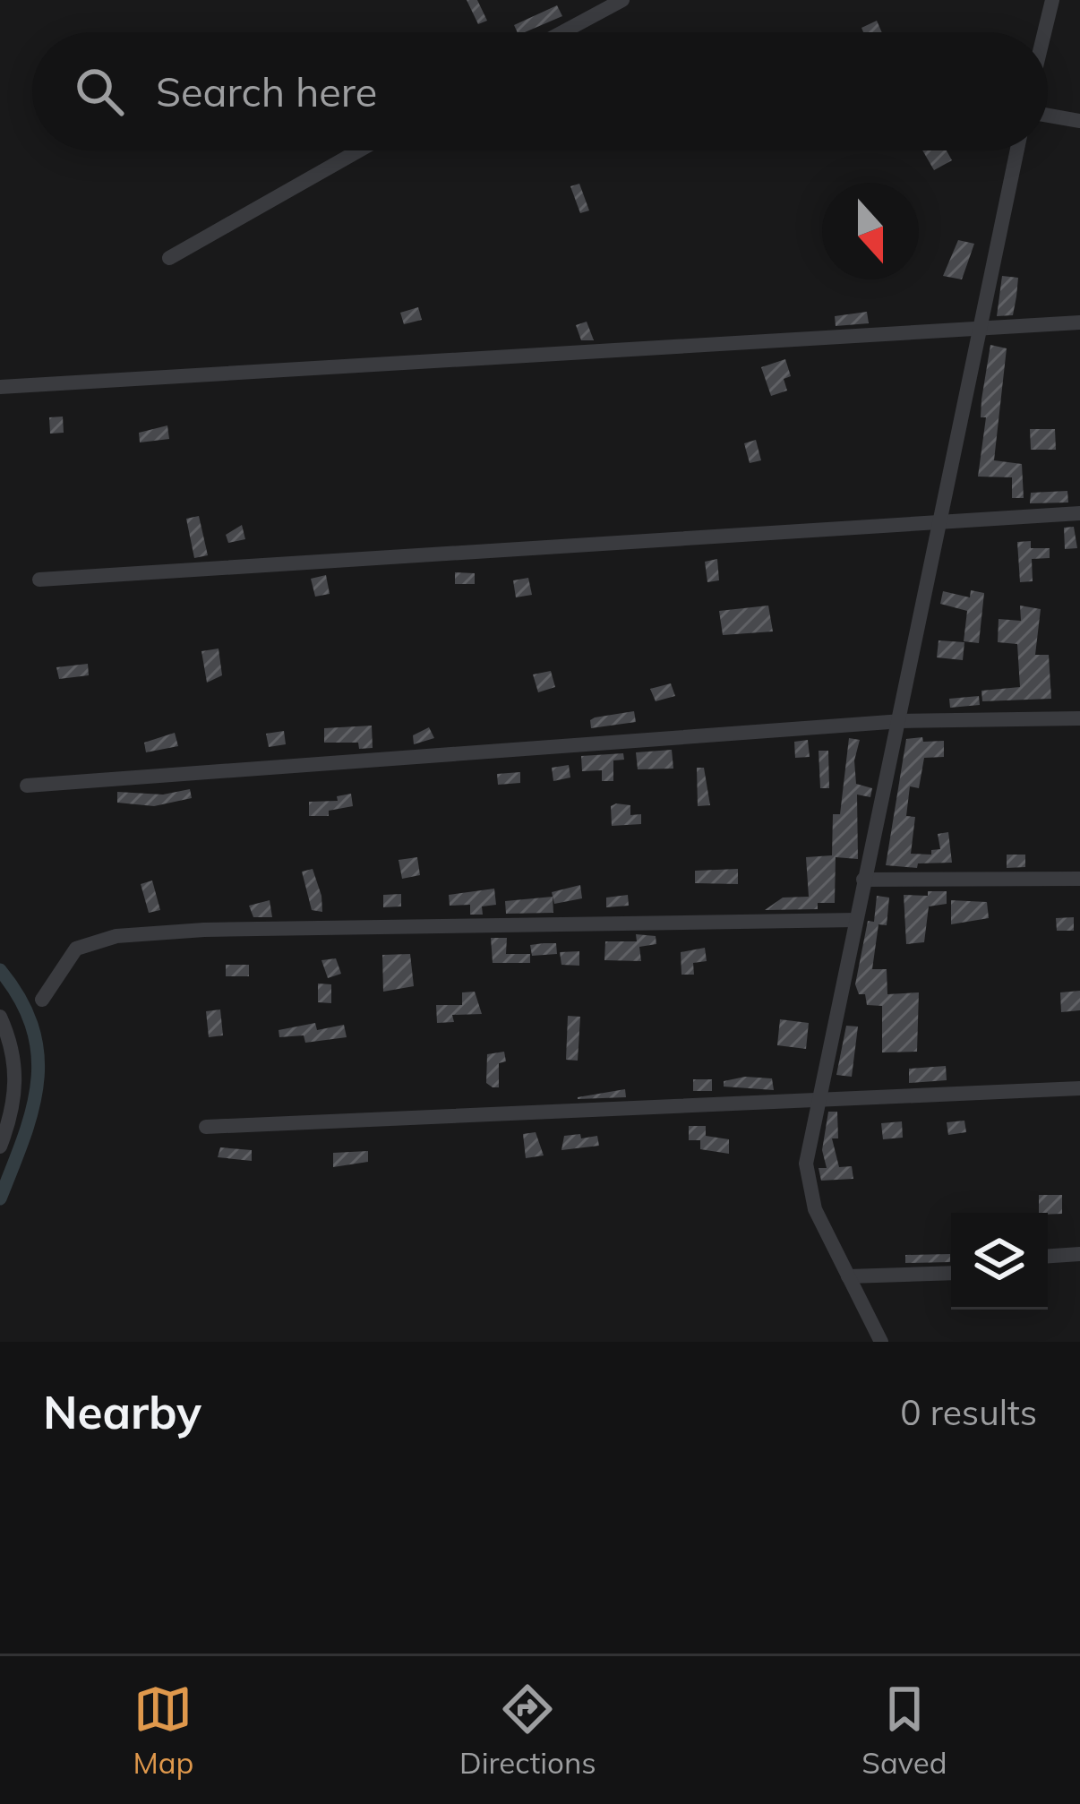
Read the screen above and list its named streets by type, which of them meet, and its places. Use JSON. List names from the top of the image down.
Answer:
{
  "north": "bottom",
  "page": {
    "search": "Search here",
    "heading": ["Nearby", "0 results"],
    "nav": ["Map", "Directions", "Saved"]
  }
}
